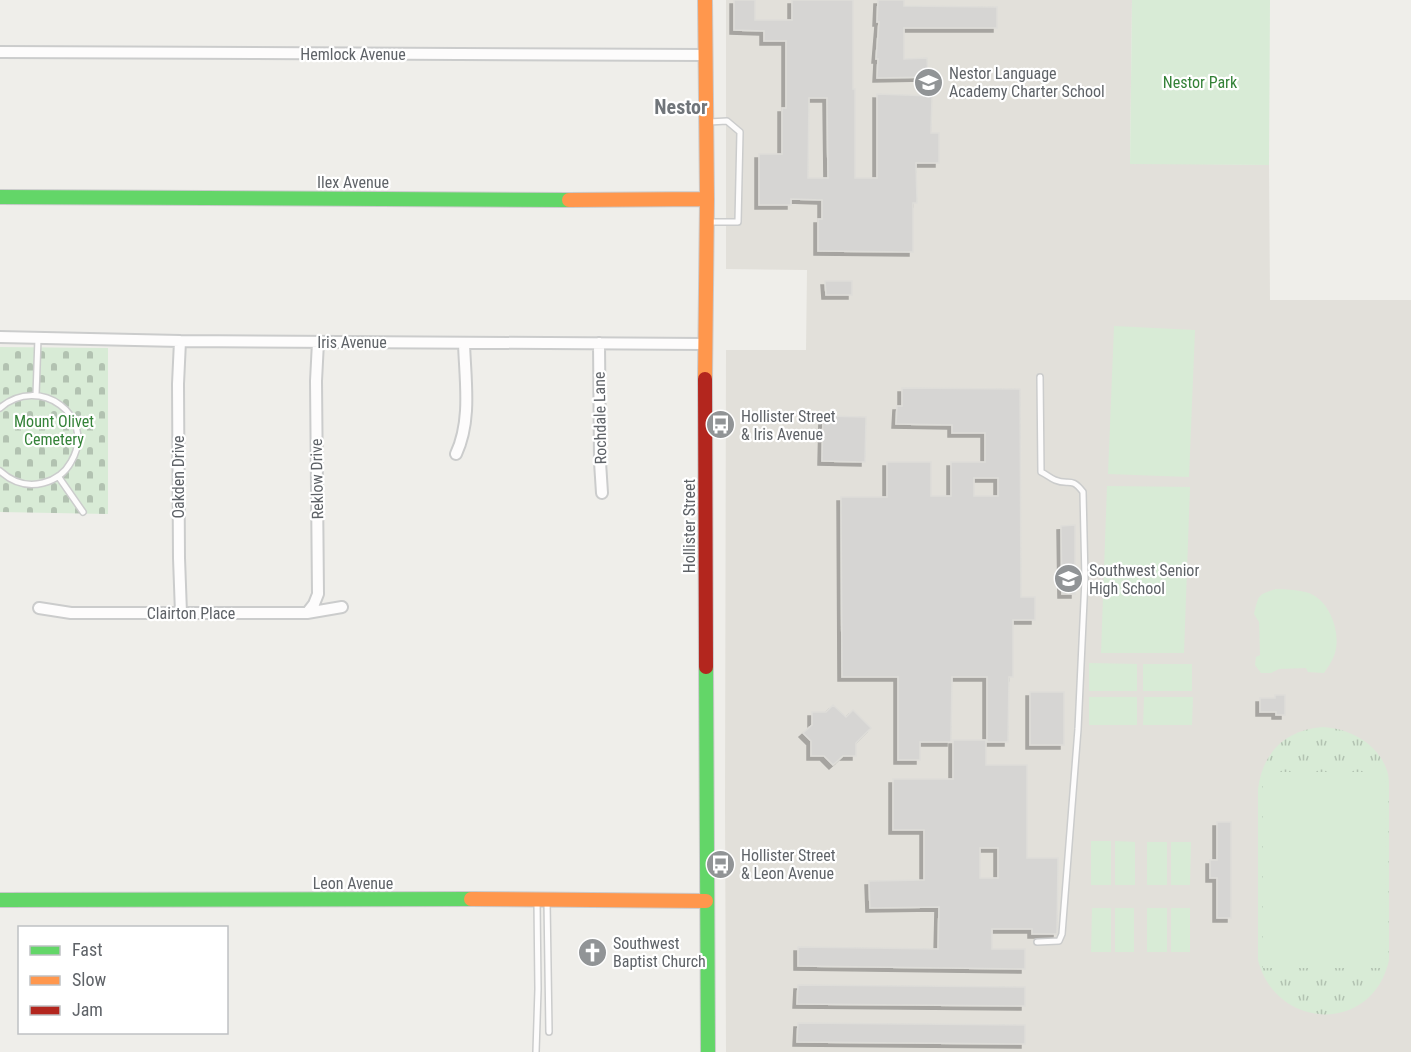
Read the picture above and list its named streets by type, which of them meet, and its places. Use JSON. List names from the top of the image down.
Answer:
{
  "streets": {
    "street": [
      "Hemlock Avenue",
      "Ilex Avenue",
      "Iris Avenue",
      "Rochdale Lane",
      "Oakden Drive",
      "Reklow Drive",
      "Hollister Street",
      "Clairton Place",
      "Leon Avenue"
    ]
  },
  "crossings": [
    ["Hemlock Avenue", "Hollister Street"],
    ["Ilex Avenue", "Hollister Street"],
    ["Iris Avenue", "Rochdale Lane"],
    ["Iris Avenue", "Oakden Drive"],
    ["Iris Avenue", "Reklow Drive"],
    ["Iris Avenue", "Hollister Street"],
    ["Oakden Drive", "Clairton Place"],
    ["Reklow Drive", "Clairton Place"],
    ["Hollister Street", "Leon Avenue"]
  ],
  "districts": ["Nestor"],
  "parks": ["Nestor Park", "Mount Olivet Cemetery"],
  "places": {
    "school or university": ["Nestor Language Academy Charter School", "Southwest Senior High School"],
    "bus stop": ["Hollister Street & Iris Avenue", "Hollister Street & Leon Avenue"],
    "church": ["Southwest Baptist Church"]
  },
  "legend": ["Fast", "Slow", "Jam"]
}
